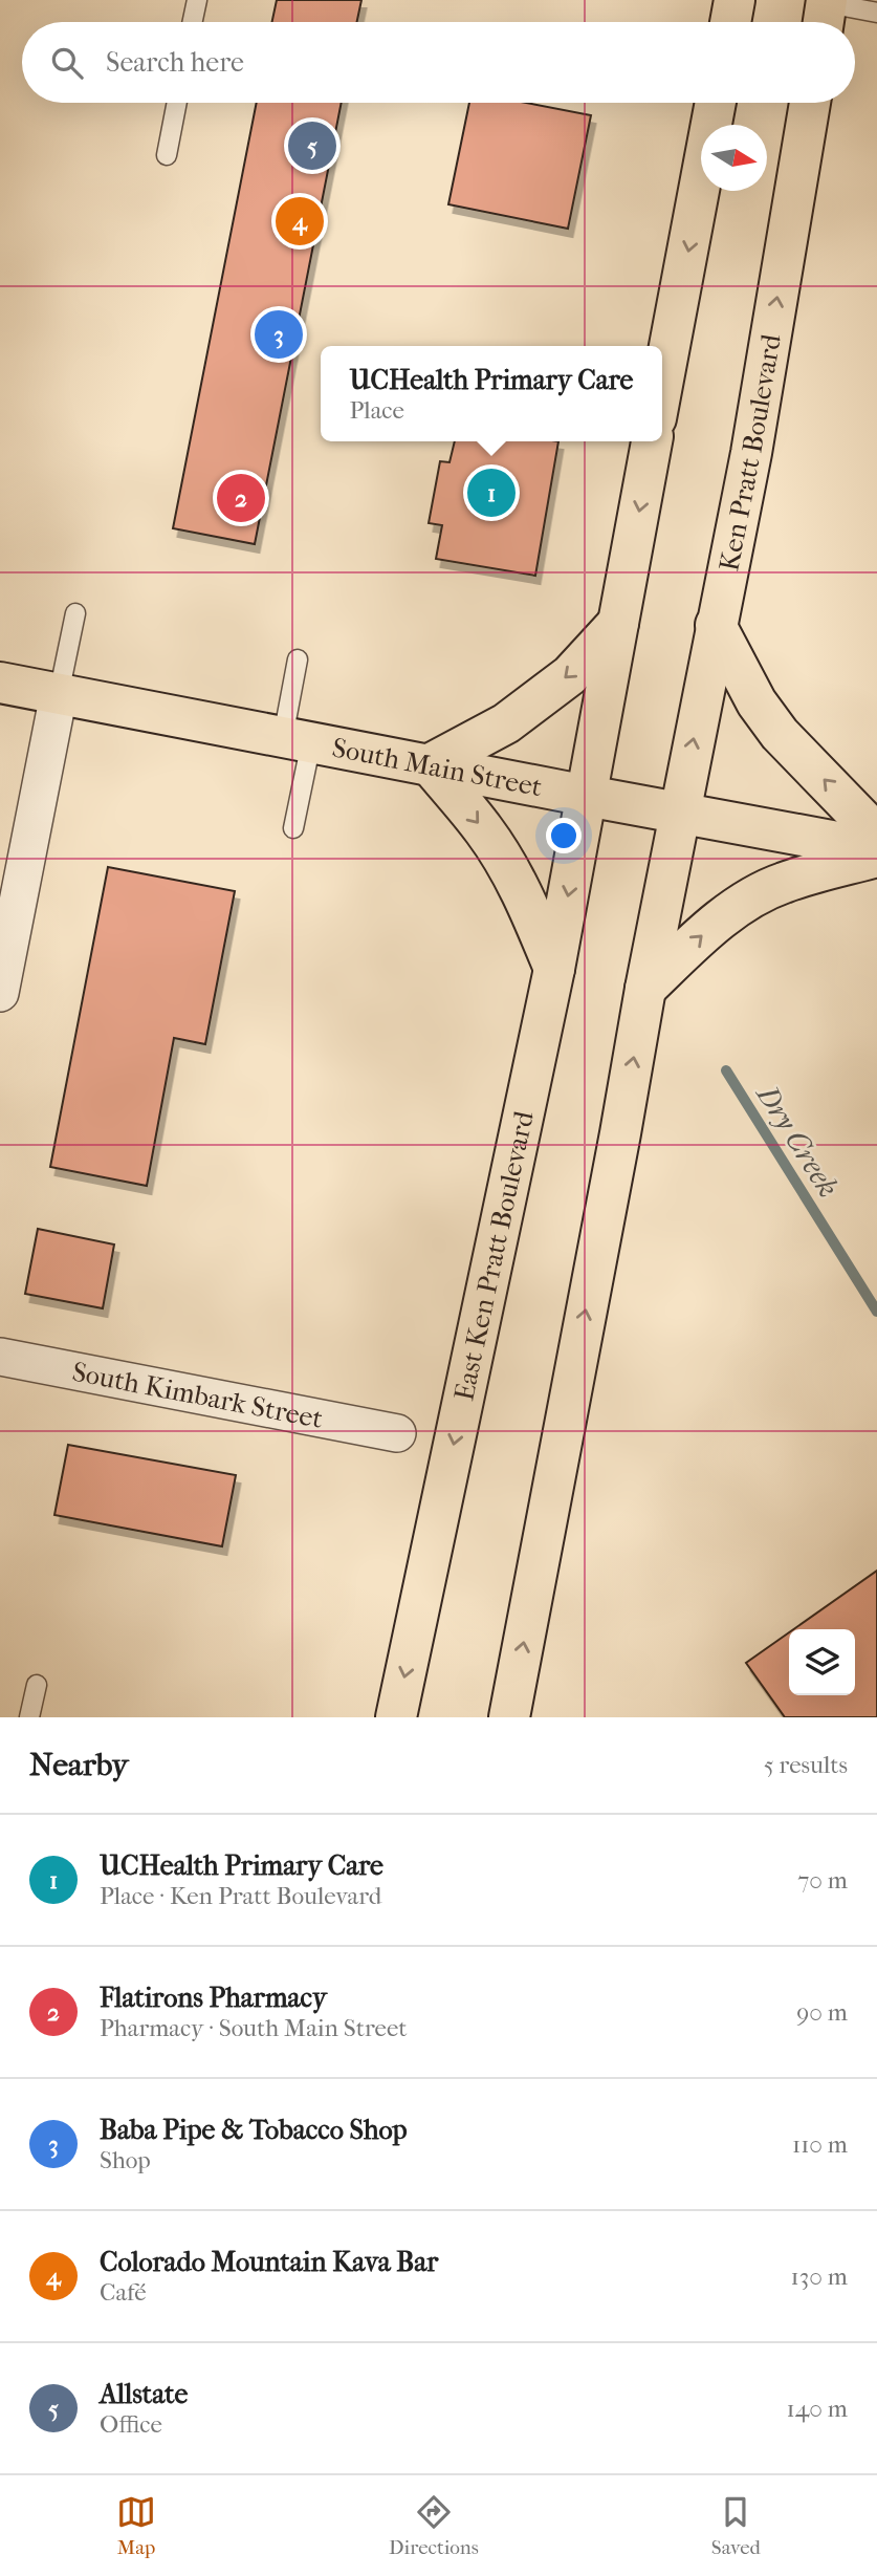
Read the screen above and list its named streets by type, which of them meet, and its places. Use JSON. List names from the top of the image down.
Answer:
{
  "streets": {
    "main road": ["Ken Pratt Boulevard", "South Main Street", "East Ken Pratt Boulevard"],
    "street": ["South Kimbark Street"]
  },
  "crossings": [
    ["Ken Pratt Boulevard", "South Main Street"],
    ["South Main Street", "East Ken Pratt Boulevard"]
  ],
  "water": ["Dry Creek"],
  "north": "right",
  "page": {
    "search": "Search here",
    "pins": [
      "5",
      "4",
      "3",
      "1",
      "2"
    ],
    "popup": ["UCHealth Primary Care", "Place"],
    "heading": ["Nearby", "5 results"],
    "list": [
      {
        "mark": "1",
        "name": "UCHealth Primary Care",
        "note": "Place · Ken Pratt Boulevard",
        "value": "70 m"
      },
      {
        "mark": "2",
        "name": "Flatirons Pharmacy",
        "note": "Pharmacy · South Main Street",
        "value": "90 m"
      },
      {
        "mark": "3",
        "name": "Baba Pipe & Tobacco Shop",
        "note": "Shop",
        "value": "110 m"
      },
      {
        "mark": "4",
        "name": "Colorado Mountain Kava Bar",
        "note": "Café",
        "value": "130 m"
      },
      {
        "mark": "5",
        "name": "Allstate",
        "note": "Office",
        "value": "140 m"
      }
    ],
    "nav": ["Map", "Directions", "Saved"]
  }
}
